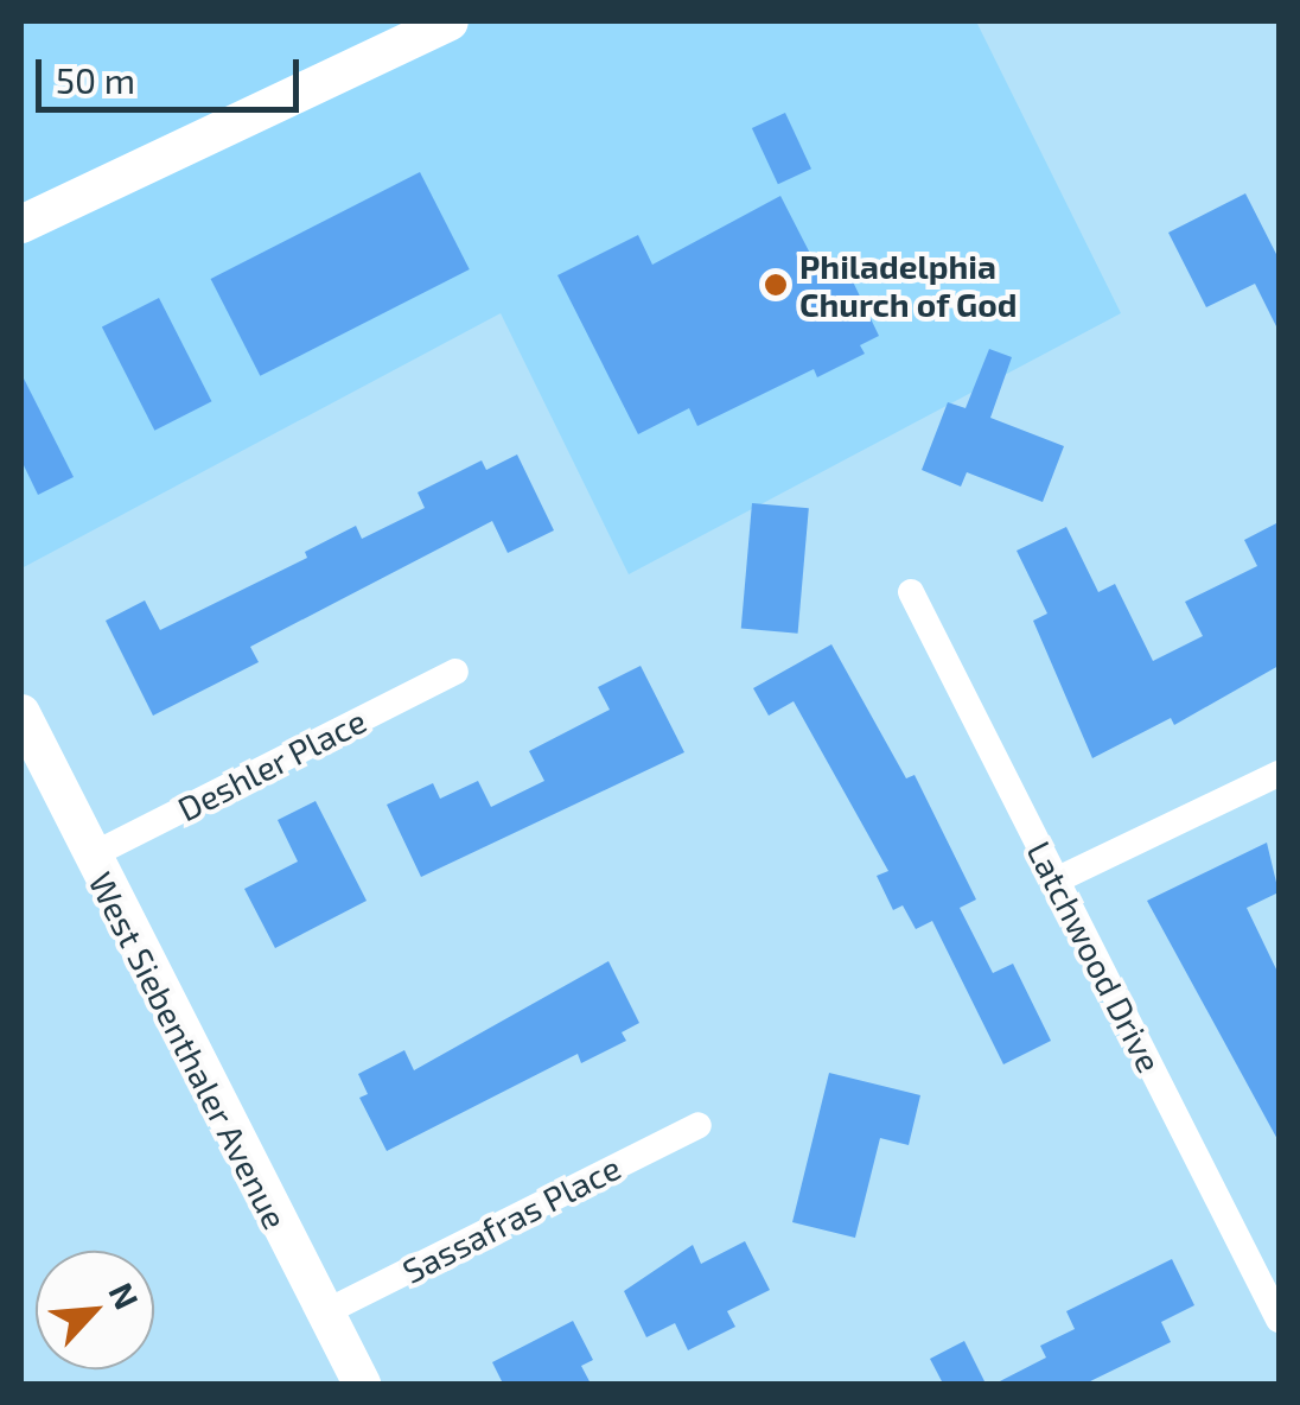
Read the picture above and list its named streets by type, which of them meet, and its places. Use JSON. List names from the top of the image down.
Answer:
{
  "streets": {
    "main road": ["West Siebenthaler Avenue"],
    "street": ["Deshler Place", "Latchwood Drive", "Sassafras Place"]
  },
  "crossings": [
    ["Deshler Place", "West Siebenthaler Avenue"],
    ["West Siebenthaler Avenue", "Sassafras Place"]
  ],
  "places": ["Philadelphia Church of God"],
  "scale_bar": "50 m",
  "north": "top right"
}
